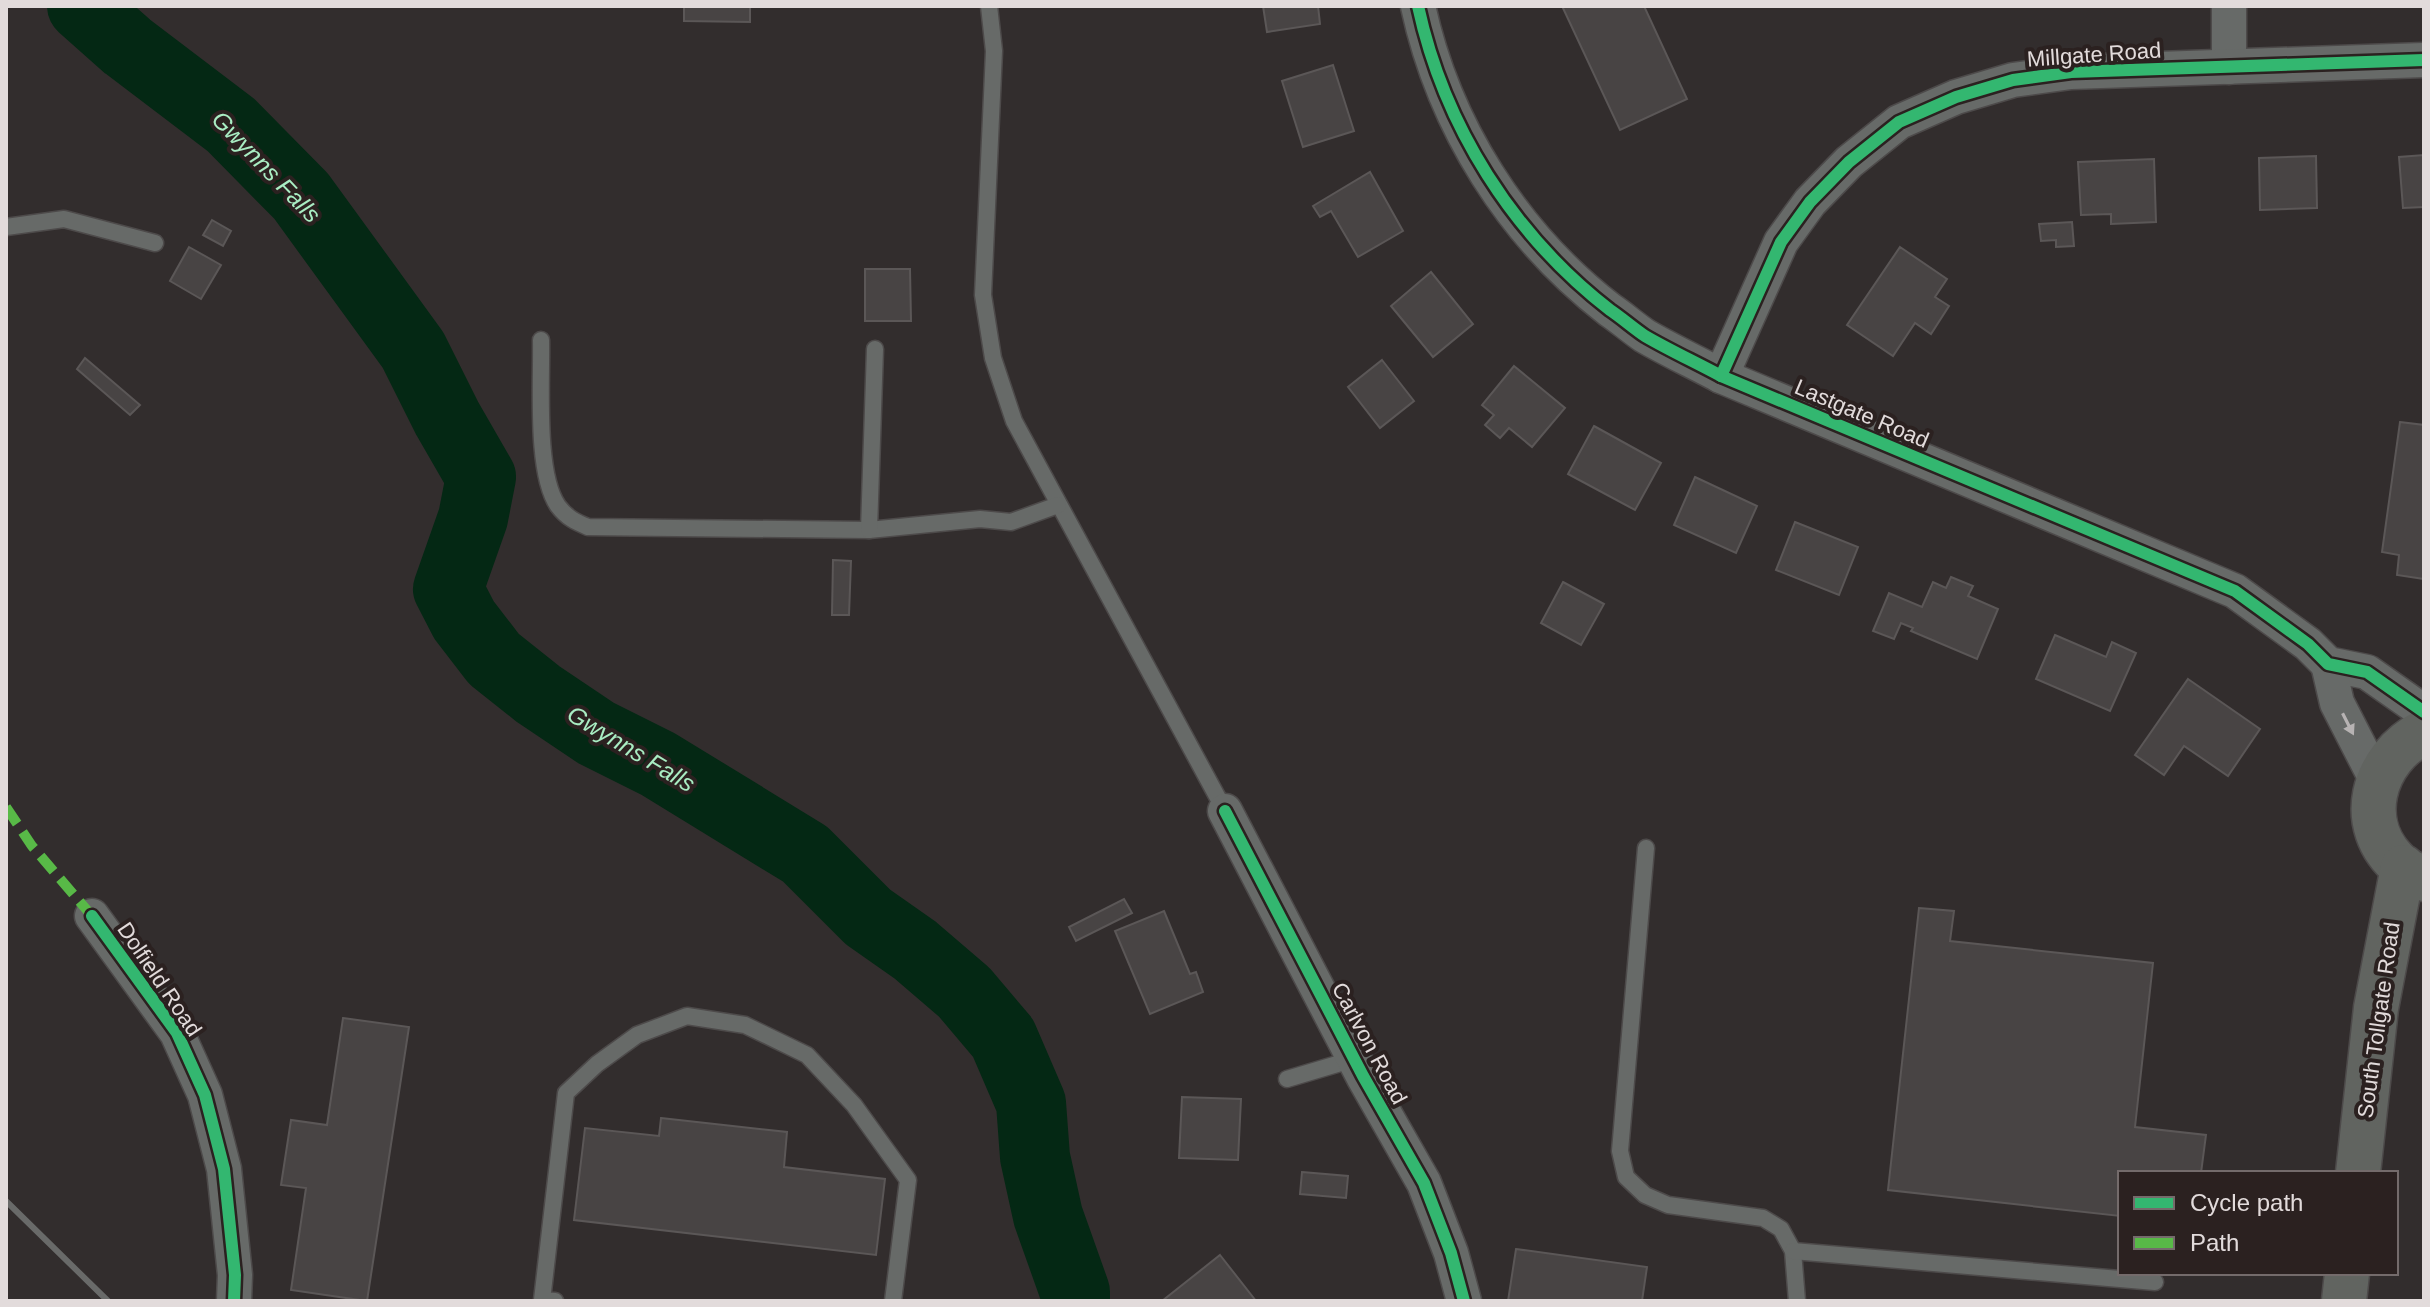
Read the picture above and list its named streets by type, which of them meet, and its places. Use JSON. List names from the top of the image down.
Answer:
{
  "streets": {
    "street": [
      "Millgate Road",
      "Lastgate Road",
      "Dolfield Road",
      "South Tollgate Road",
      "Carlvon Road"
    ]
  },
  "crossings": [
    ["Millgate Road", "Lastgate Road"]
  ],
  "water": ["Gwynns Falls"],
  "legend": ["Cycle path", "Path"]
}
